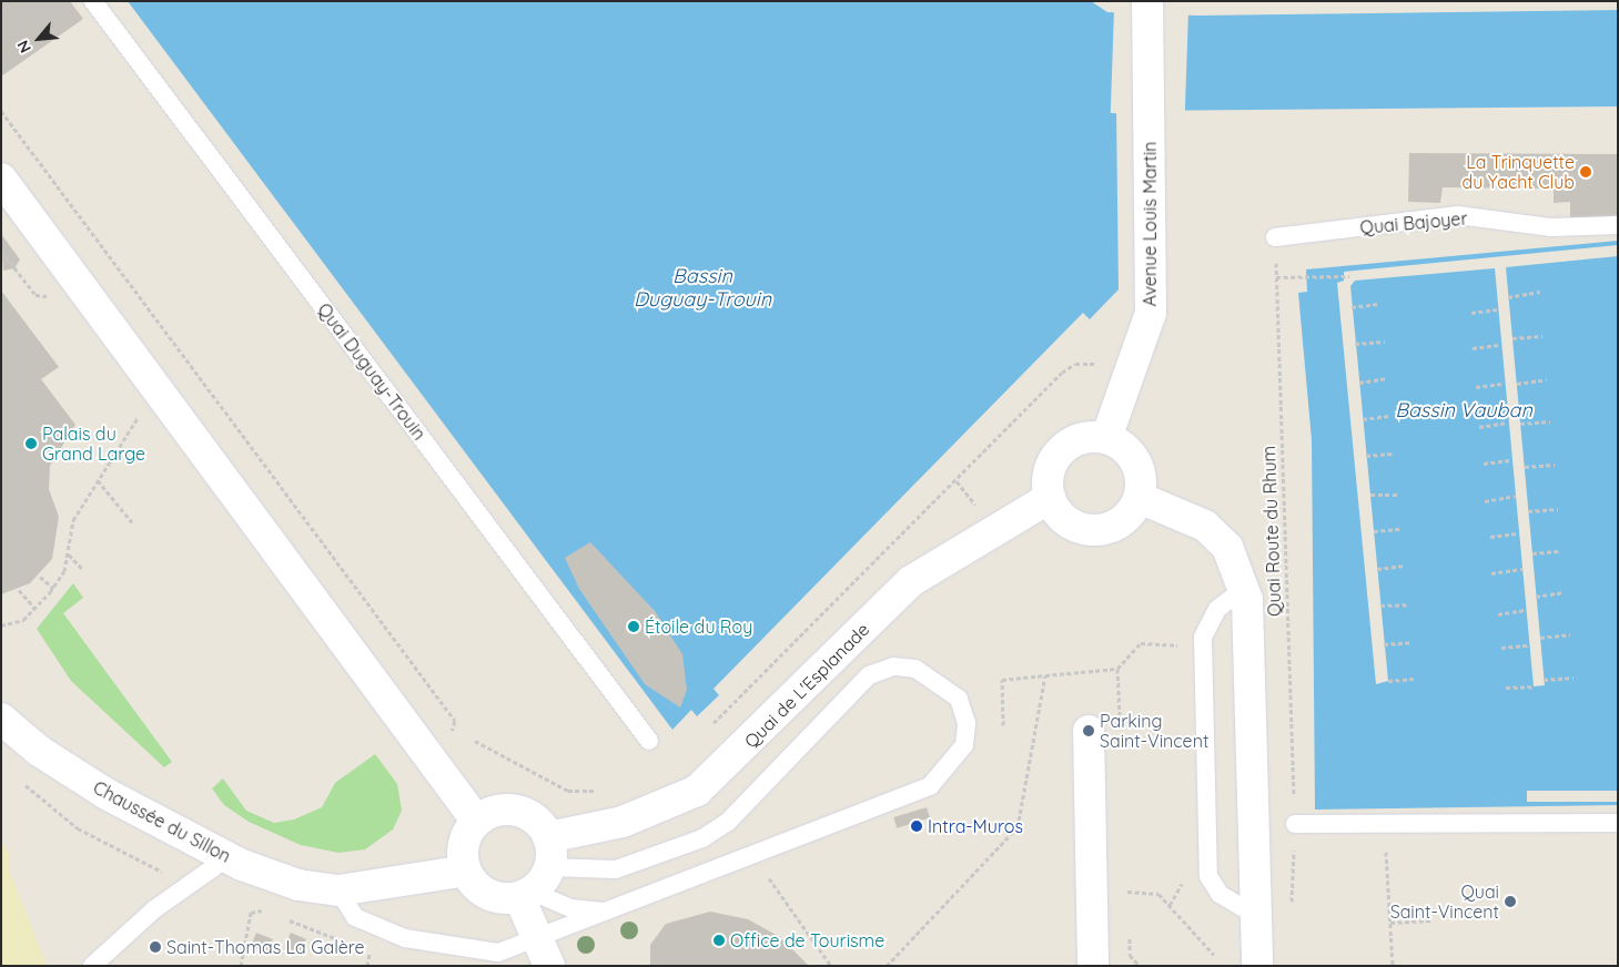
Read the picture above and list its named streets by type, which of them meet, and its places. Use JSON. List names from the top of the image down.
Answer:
{
  "streets": {
    "main road": ["Avenue Louis Martin", "Quai de L'Esplanade", "Chaussée du Sillon"],
    "lane": ["Quai Bajoyer", "Quai Duguay-Trouin"],
    "path": ["Quai Route du Rhum"]
  },
  "crossings": [
    ["Quai Bajoyer", "Quai Route du Rhum"],
    ["Avenue Louis Martin", "Quai de L'Esplanade"],
    ["Quai de L'Esplanade", "Chaussée du Sillon"]
  ],
  "water": ["Bassin Duguay-Trouin", "Bassin Vauban"],
  "places": [
    "La Trinquette du Yacht Club",
    "Palais du Grand Large",
    "Étoile du Roy",
    "Parking Saint-Vincent",
    "Intra-Muros",
    "Quai Saint-Vincent",
    "Office de Tourisme",
    "Saint-Thomas La Galère"
  ],
  "north": "bottom left"
}
